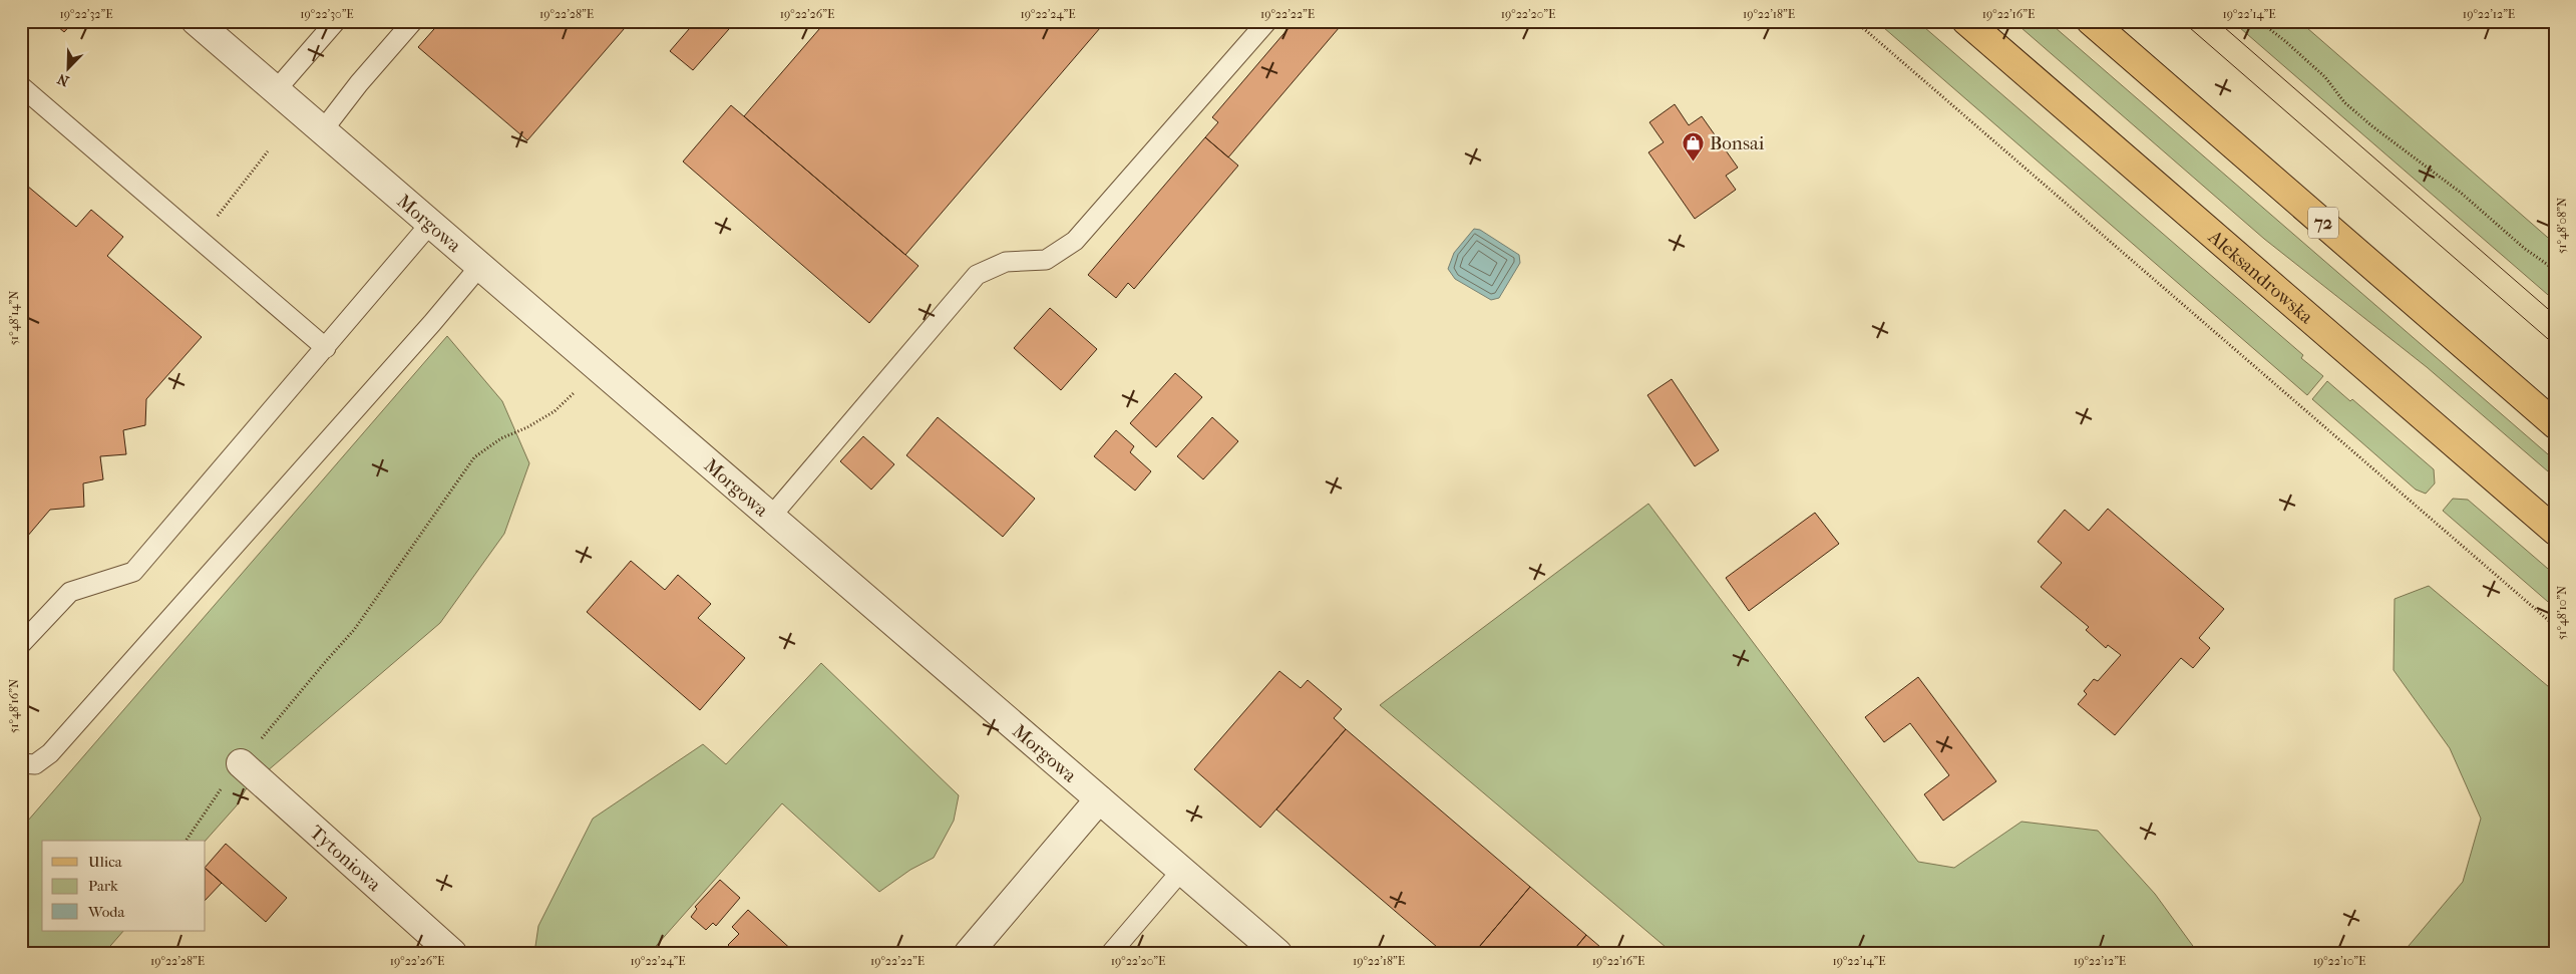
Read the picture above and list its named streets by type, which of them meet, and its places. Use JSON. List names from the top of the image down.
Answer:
{
  "streets": {
    "main road": ["72", "Aleksandrowska"],
    "street": ["Morgowa", "Tytoniowa"]
  },
  "places": {
    "shop": ["Bonsai"]
  },
  "legend": ["Ulica", "Park", "Woda"],
  "north": "bottom left",
  "coordinates": [
    "19°22'32\"E",
    "19°22'30\"E",
    "19°22'28\"E",
    "19°22'26\"E",
    "19°22'24\"E",
    "19°22'22\"E",
    "19°22'20\"E",
    "19°22'18\"E",
    "19°22'16\"E",
    "19°22'14\"E",
    "19°22'12\"E",
    "51°48'08\"N",
    "51°48'14\"N",
    "51°48'10\"N",
    "51°48'16\"N",
    "19°22'10\"E"
  ]
}
